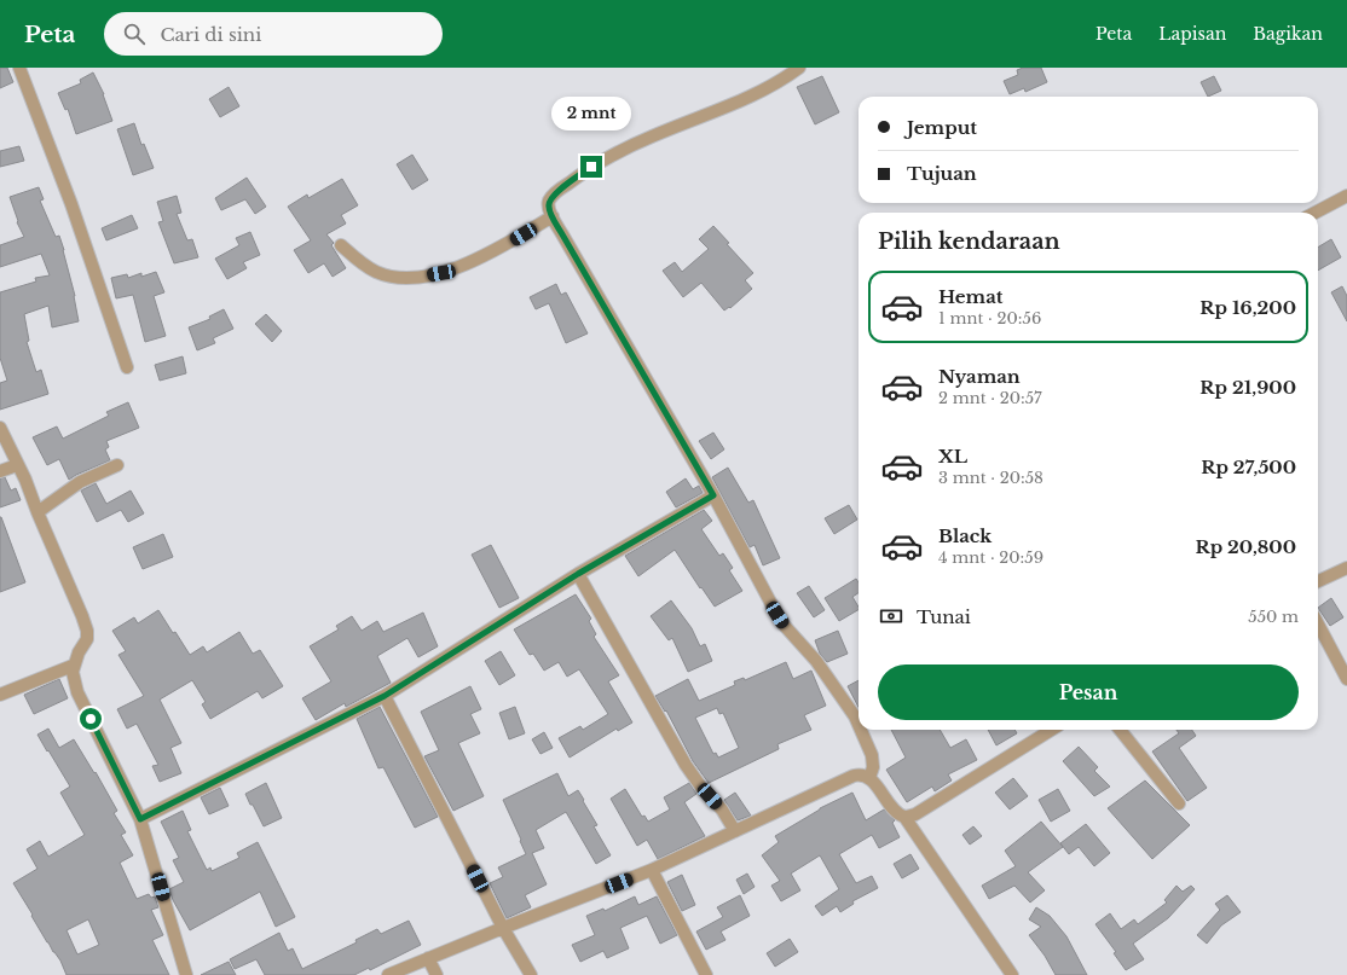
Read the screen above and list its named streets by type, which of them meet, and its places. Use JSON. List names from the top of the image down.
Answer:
{
  "page": {
    "header": "Peta",
    "search": "Cari di sini",
    "nav": ["Peta", "Lapisan", "Bagikan"],
    "bubble": "2 mnt",
    "banner": ["Jemput", "Tujuan"],
    "heading": "Pilih kendaraan",
    "list": [
      {
        "name": "Hemat",
        "note": "1 mnt · 20:56",
        "value": "Rp 16,200"
      },
      {
        "name": "Nyaman",
        "note": "2 mnt · 20:57",
        "value": "Rp 21,900"
      },
      {
        "name": "XL",
        "note": "3 mnt · 20:58",
        "value": "Rp 27,500"
      },
      {
        "name": "Black",
        "note": "4 mnt · 20:59",
        "value": "Rp 20,800"
      }
    ],
    "pay": ["Tunai", "550 m"],
    "buttons": "Pesan"
  }
}
